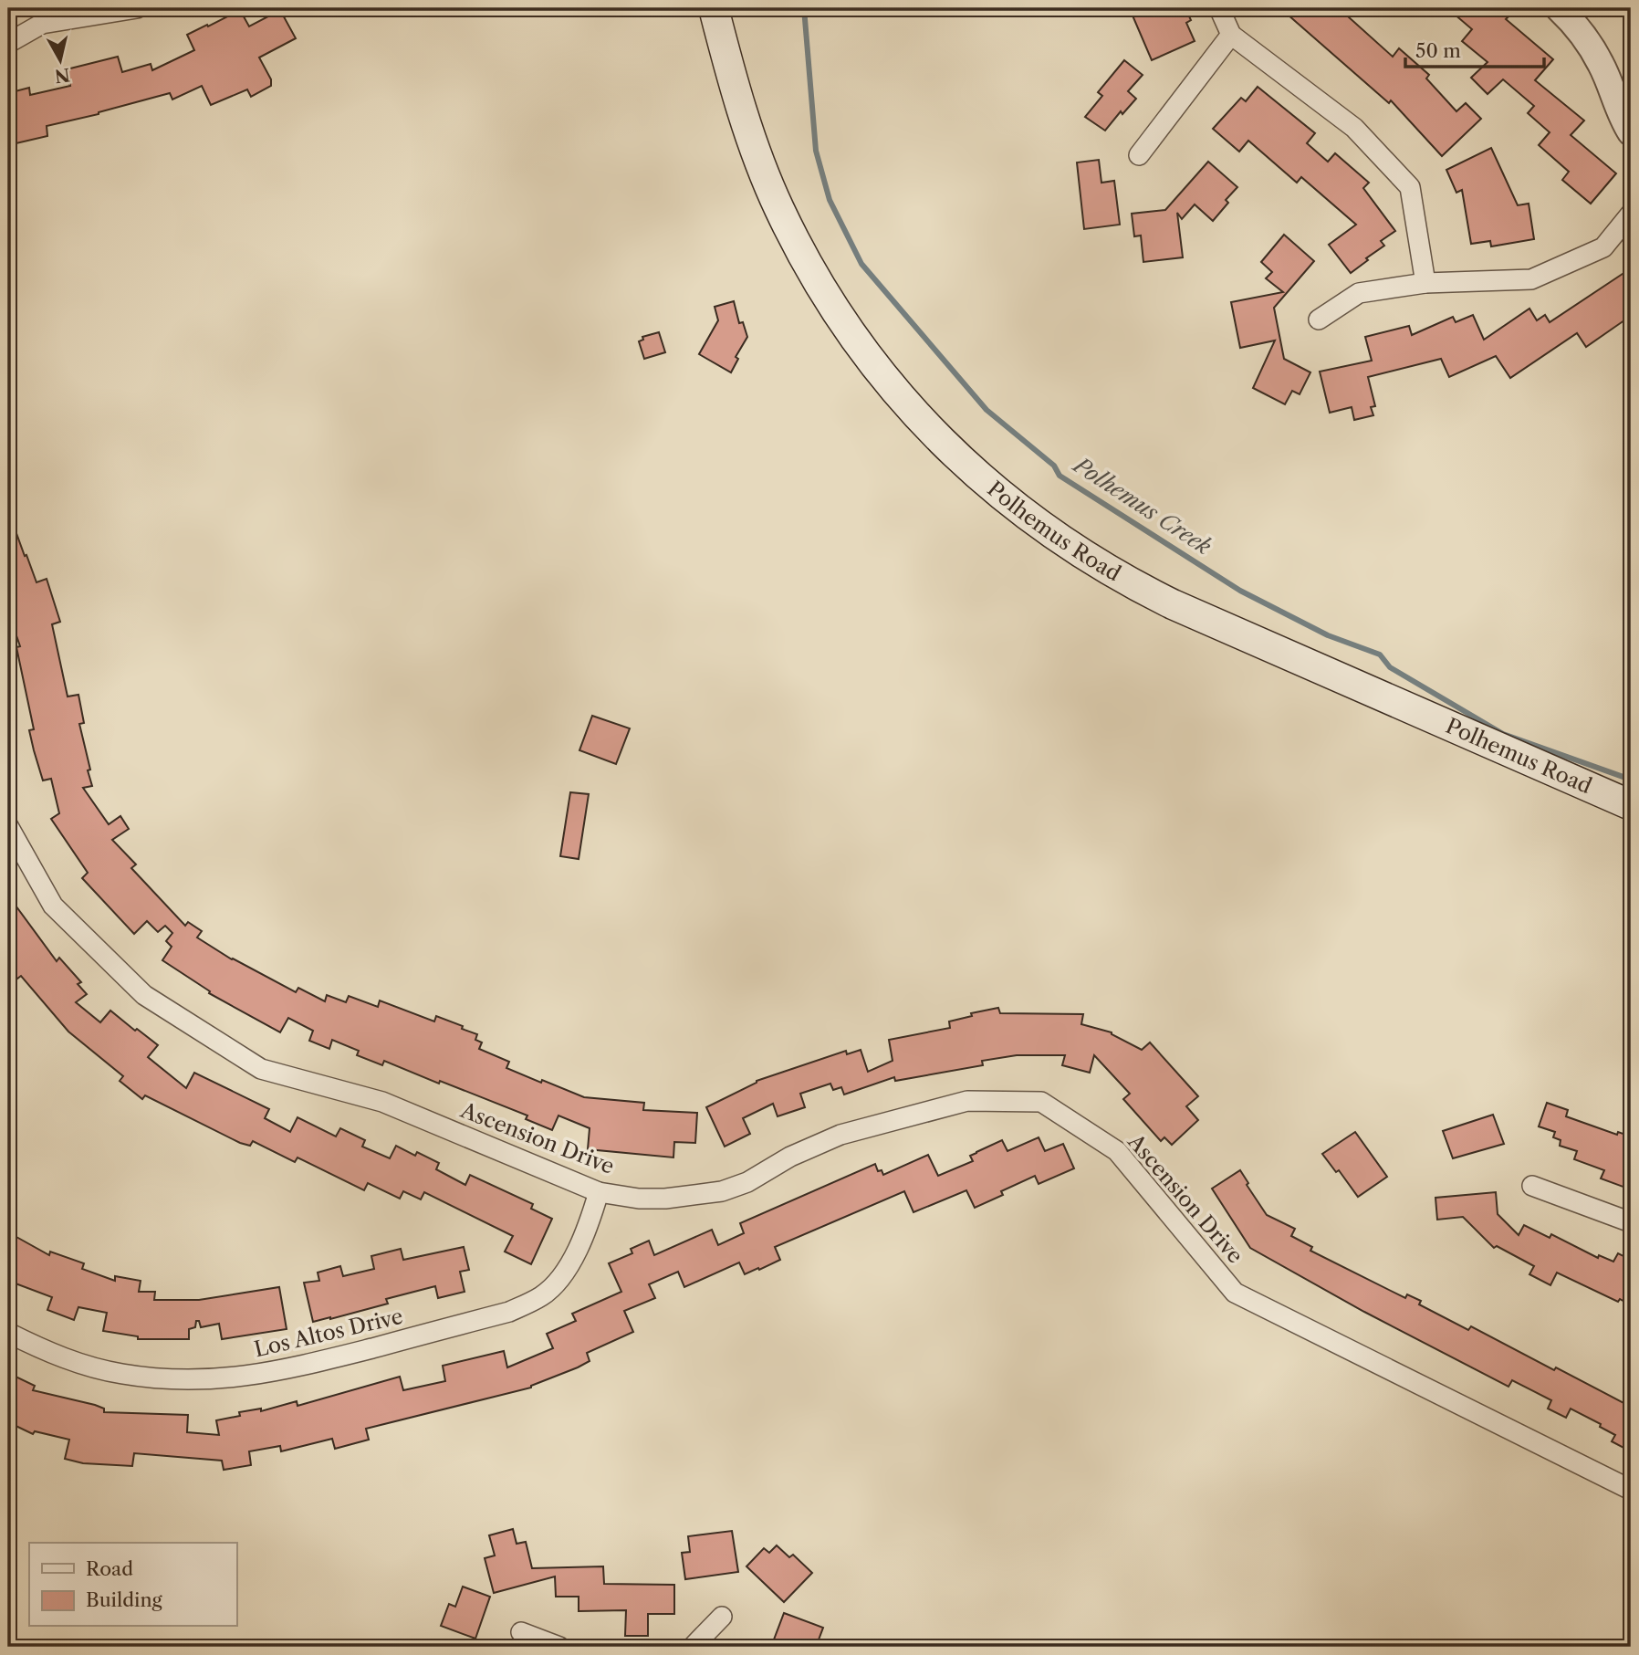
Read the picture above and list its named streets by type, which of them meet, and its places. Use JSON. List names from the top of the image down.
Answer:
{
  "streets": {
    "main road": ["Polhemus Road"],
    "street": ["Ascension Drive", "Los Altos Drive"]
  },
  "crossings": [
    ["Ascension Drive", "Los Altos Drive"]
  ],
  "water": ["Polhemus Creek"],
  "legend": ["Road", "Building"],
  "scale_bar": "50 m",
  "north": "bottom"
}
